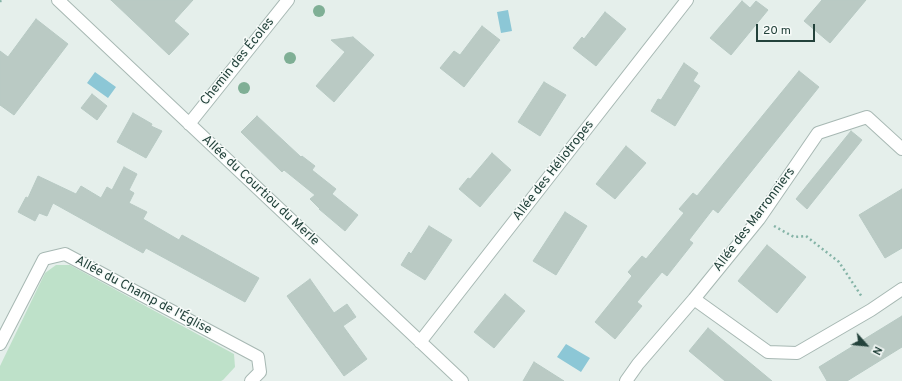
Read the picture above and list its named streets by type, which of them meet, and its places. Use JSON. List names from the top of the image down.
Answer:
{
  "streets": {
    "street": [
      "Chemin des Écoles",
      "Allée des Héliotropes",
      "Allée du Courtiou du Merle",
      "Allée des Marronniers",
      "Allée du Champ de l'Église"
    ]
  },
  "crossings": [
    ["Chemin des Écoles", "Allée du Courtiou du Merle"],
    ["Allée des Héliotropes", "Allée du Courtiou du Merle"]
  ],
  "scale_bar": "20 m",
  "north": "bottom right"
}
